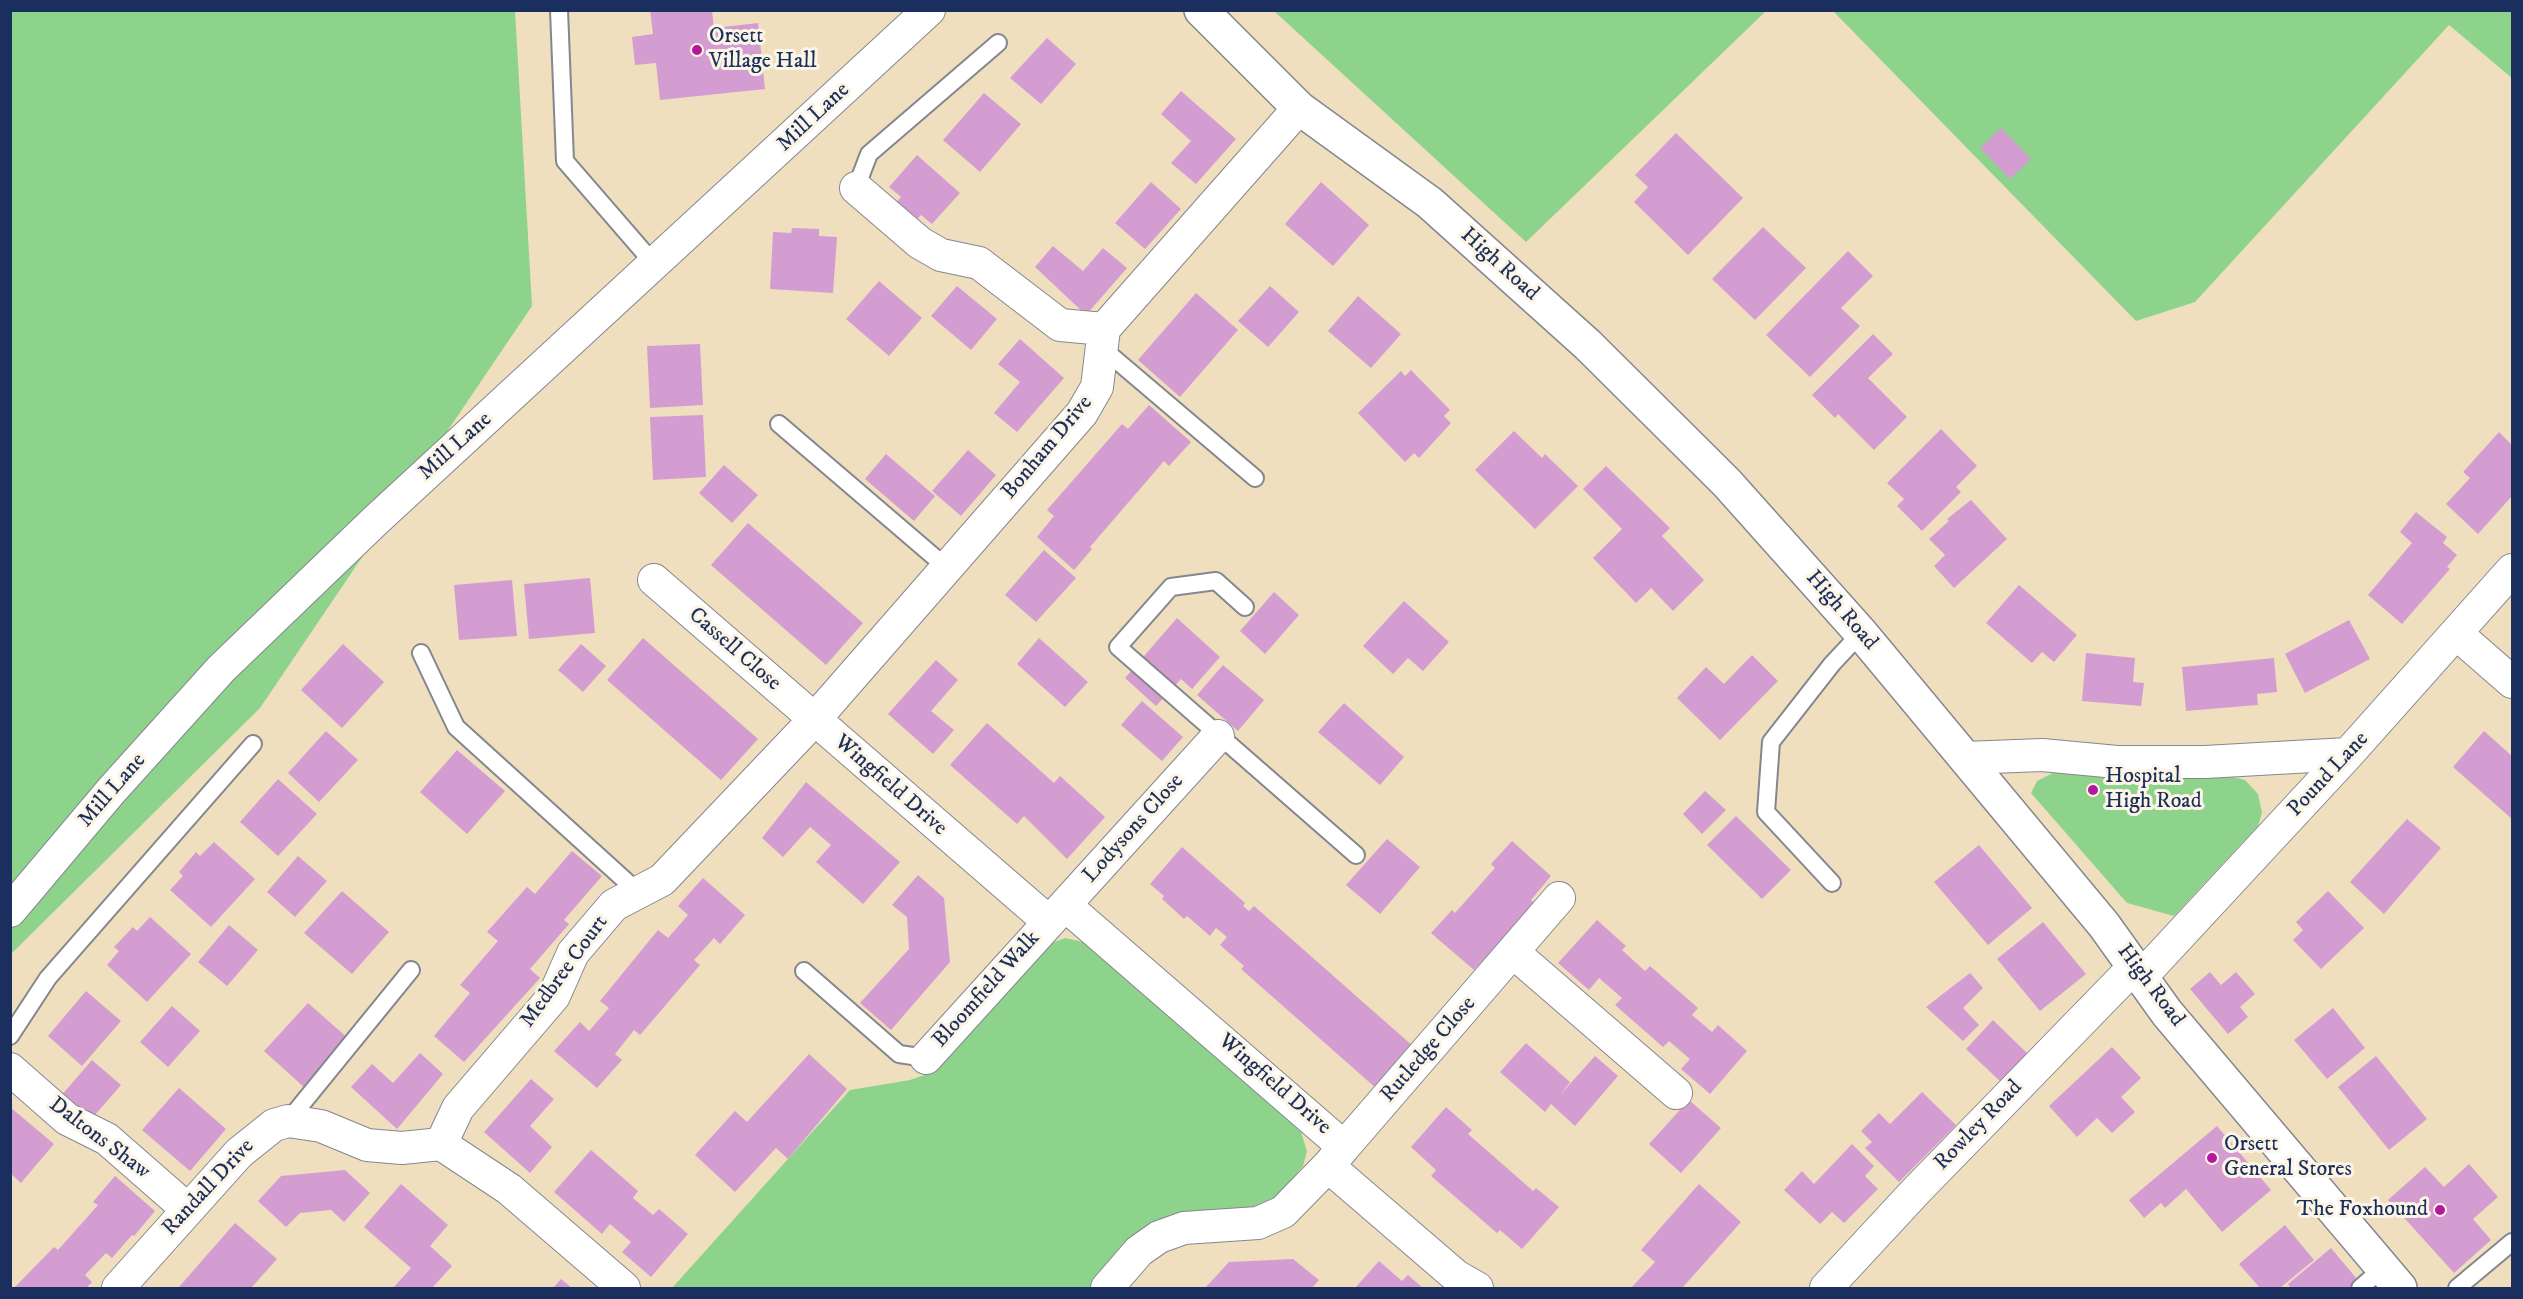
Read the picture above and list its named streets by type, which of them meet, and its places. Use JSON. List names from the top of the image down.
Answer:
{
  "streets": {
    "main road": ["High Road"],
    "street": [
      "Mill Lane",
      "Bonham Drive",
      "Cassell Close",
      "Pound Lane",
      "Wingfield Drive",
      "Lodysons Close",
      "Medbree Court",
      "Bloomfield Walk",
      "Rutledge Close",
      "Rowley Road",
      "Daltons Shaw",
      "Randall Drive"
    ]
  },
  "crossings": [
    ["High Road", "Pound Lane"],
    ["High Road", "Rowley Road"],
    ["Bonham Drive", "Cassell Close"],
    ["Bonham Drive", "Wingfield Drive"],
    ["Bonham Drive", "Medbree Court"],
    ["Cassell Close", "Wingfield Drive"],
    ["Cassell Close", "Medbree Court"],
    ["Pound Lane", "Rowley Road"],
    ["Wingfield Drive", "Lodysons Close"],
    ["Wingfield Drive", "Medbree Court"],
    ["Wingfield Drive", "Bloomfield Walk"],
    ["Wingfield Drive", "Rutledge Close"],
    ["Lodysons Close", "Bloomfield Walk"],
    ["Daltons Shaw", "Randall Drive"]
  ],
  "places": [
    "Orsett Village Hall",
    "Hospital High Road",
    "Orsett General Stores",
    "The Foxhound"
  ]
}
